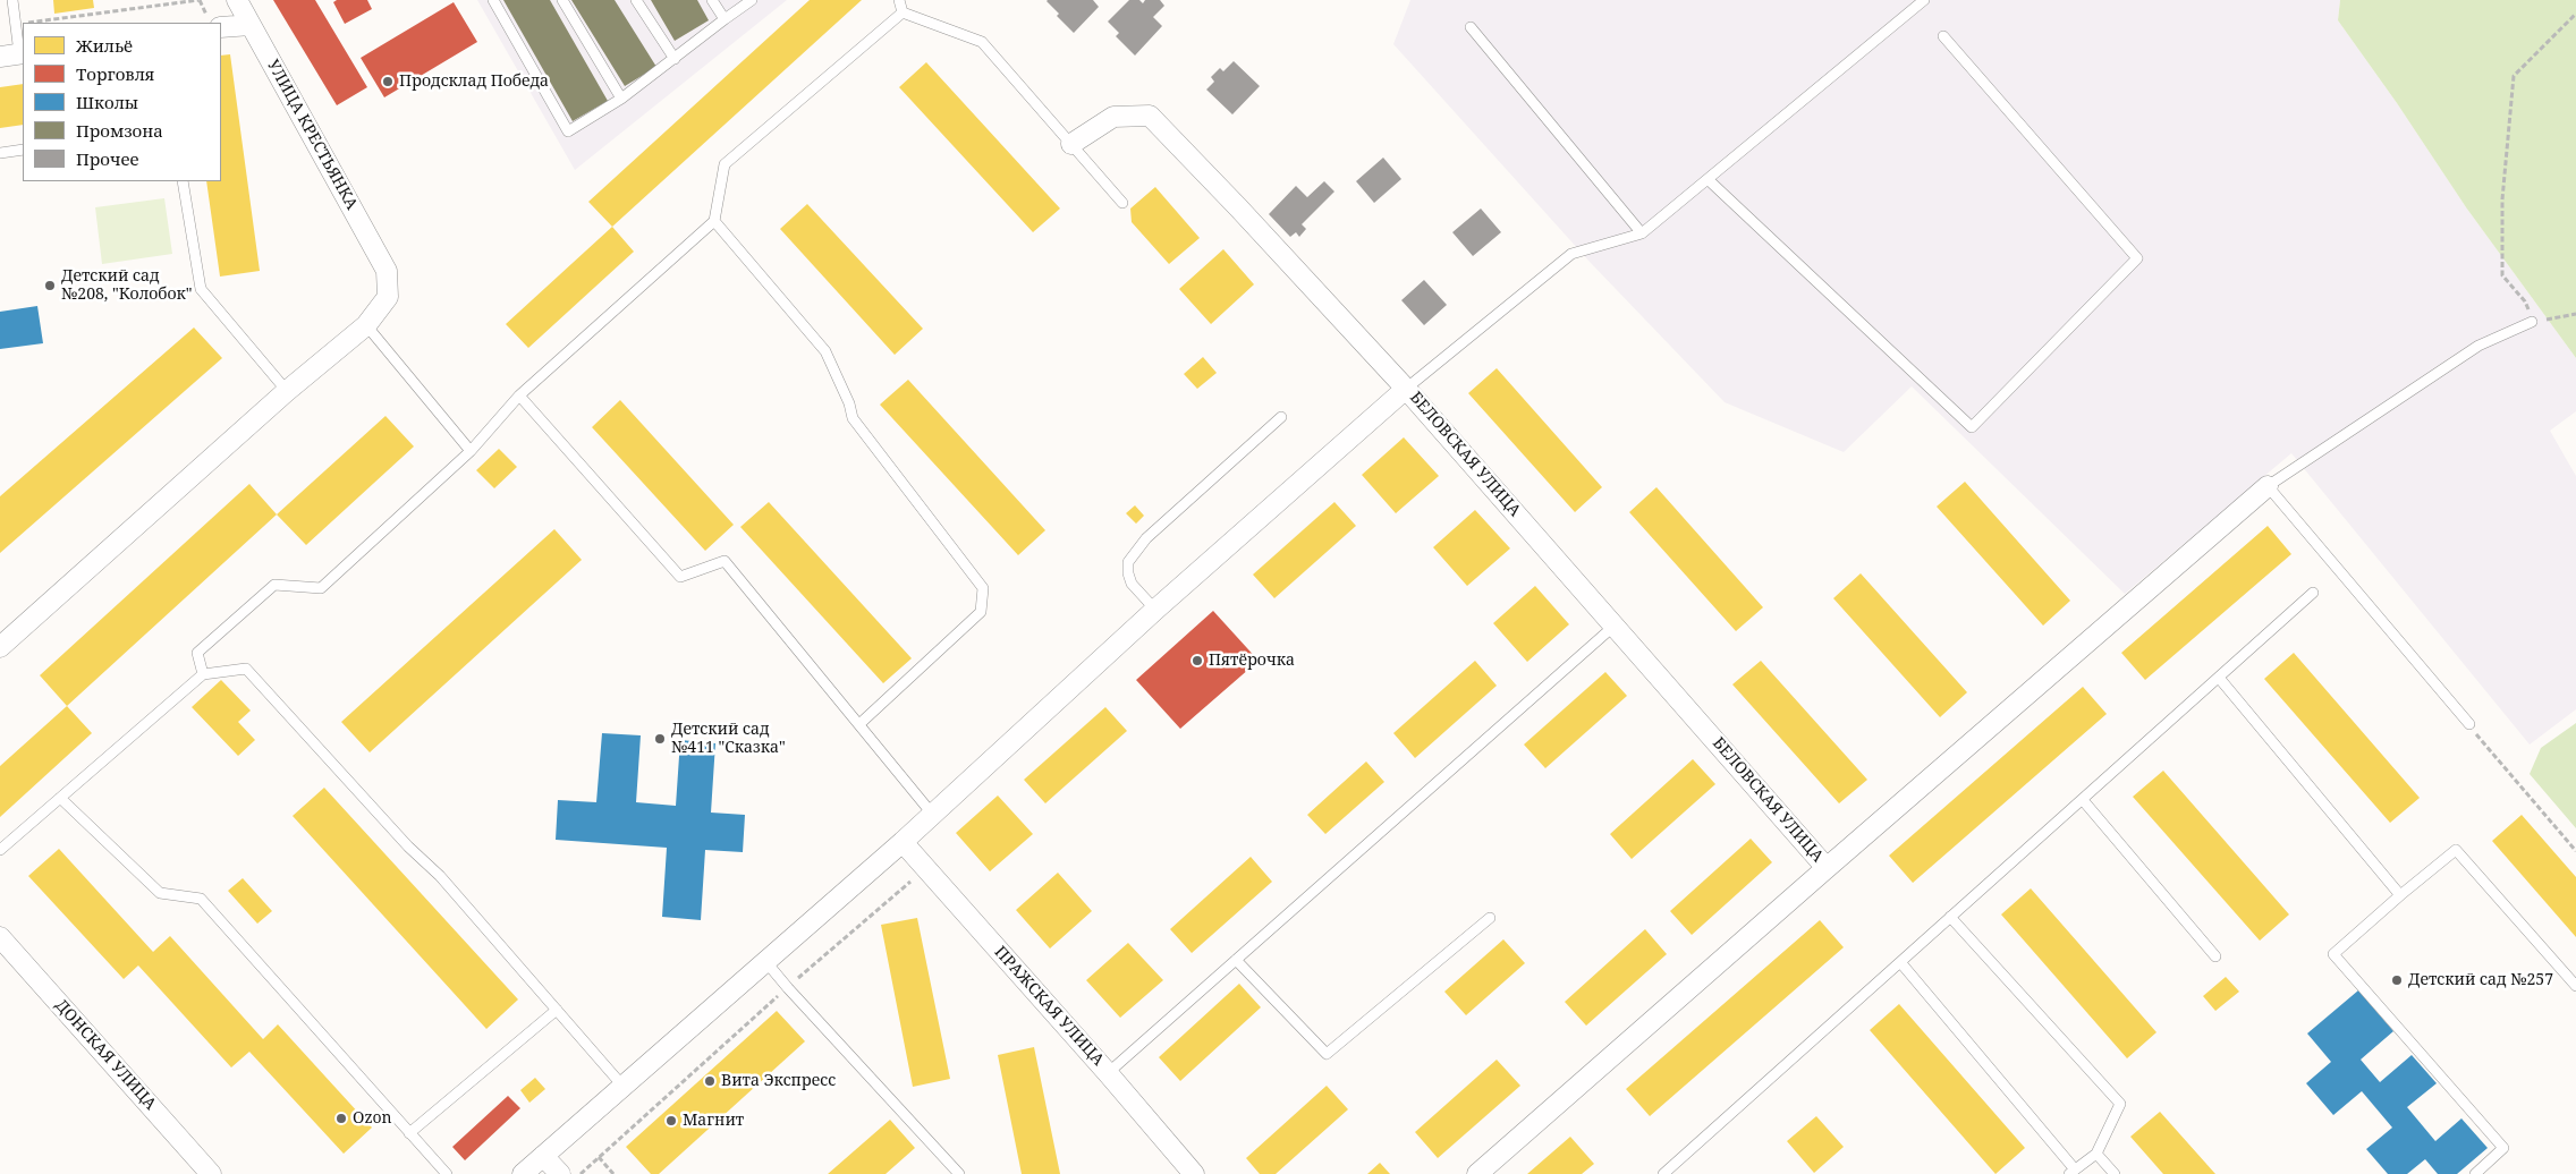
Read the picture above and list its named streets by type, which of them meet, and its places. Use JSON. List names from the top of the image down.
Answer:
{
  "streets": {
    "street": [
      "УЛИЦА КРЕСТЬЯНКА",
      "БЕЛОВСКАЯ УЛИЦА",
      "ПРАЖСКАЯ УЛИЦА",
      "ДОНСКАЯ УЛИЦА"
    ]
  },
  "places": [
    "Продсклад Победа",
    "Детский сад №208, \"Колобок\"",
    "Пятёрочка",
    "Детский сад №411 \"Сказка\"",
    "Детский сад №257",
    "Вита Экспресс",
    "Ozon",
    "Магнит"
  ],
  "legend": [
    "Жильё",
    "Торговля",
    "Школы",
    "Промзона",
    "Прочее"
  ]
}
